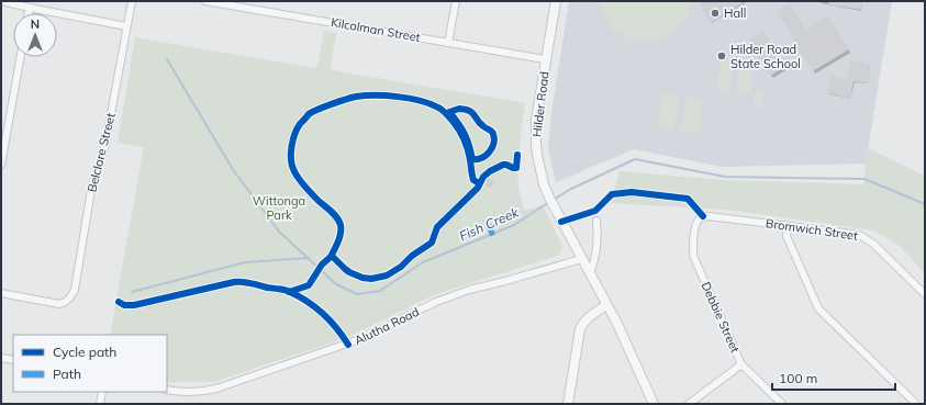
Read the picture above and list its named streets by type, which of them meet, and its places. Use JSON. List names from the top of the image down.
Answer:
{
  "streets": {
    "street": [
      "Kilcolman Street",
      "Hilder Road",
      "Belclare Street",
      "Bromwich Street",
      "Debbie Street",
      "Alutha Road"
    ]
  },
  "crossings": [
    ["Kilcolman Street", "Hilder Road"],
    ["Hilder Road", "Alutha Road"],
    ["Bromwich Street", "Debbie Street"]
  ],
  "water": ["Fish Creek"],
  "parks": ["Wittonga Park"],
  "places": ["Hall", "Hilder Road State School"],
  "legend": ["Cycle path", "Path"],
  "scale_bar": "100 m",
  "north": "top"
}
